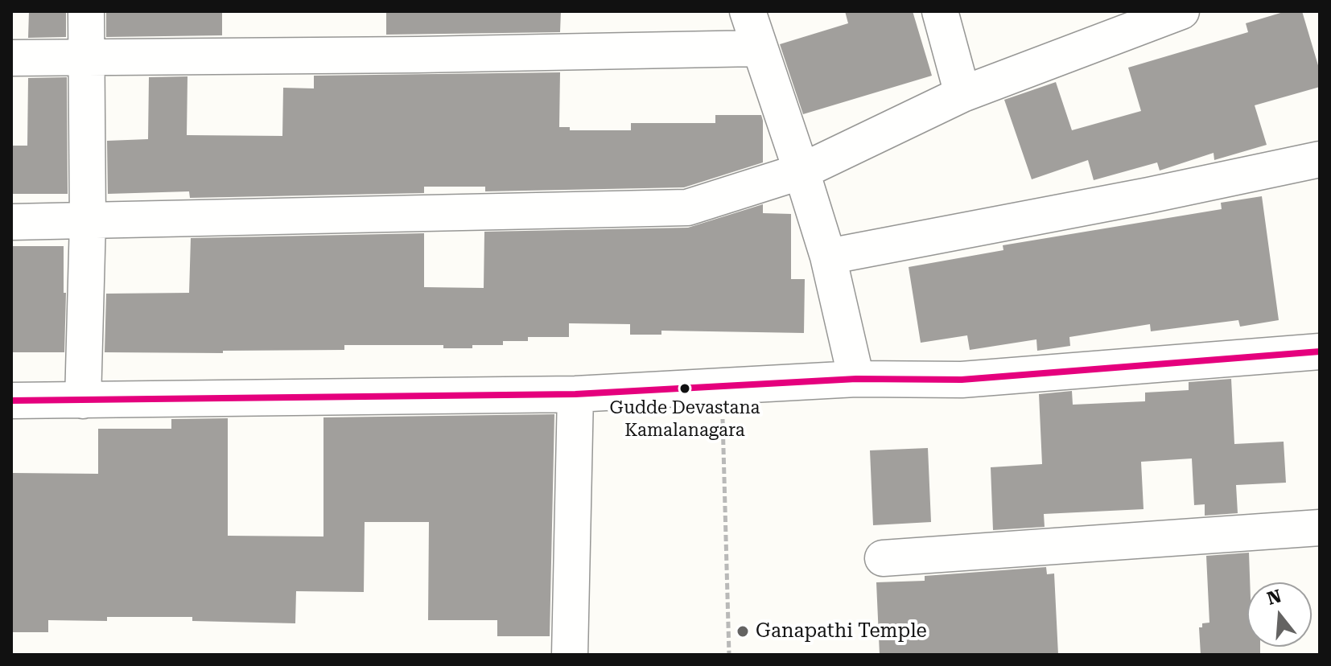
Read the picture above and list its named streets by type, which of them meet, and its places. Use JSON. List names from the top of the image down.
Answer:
{
  "places": ["Gudde Devastana Kamalanagara", "Ganapathi Temple"],
  "north": "top"
}
